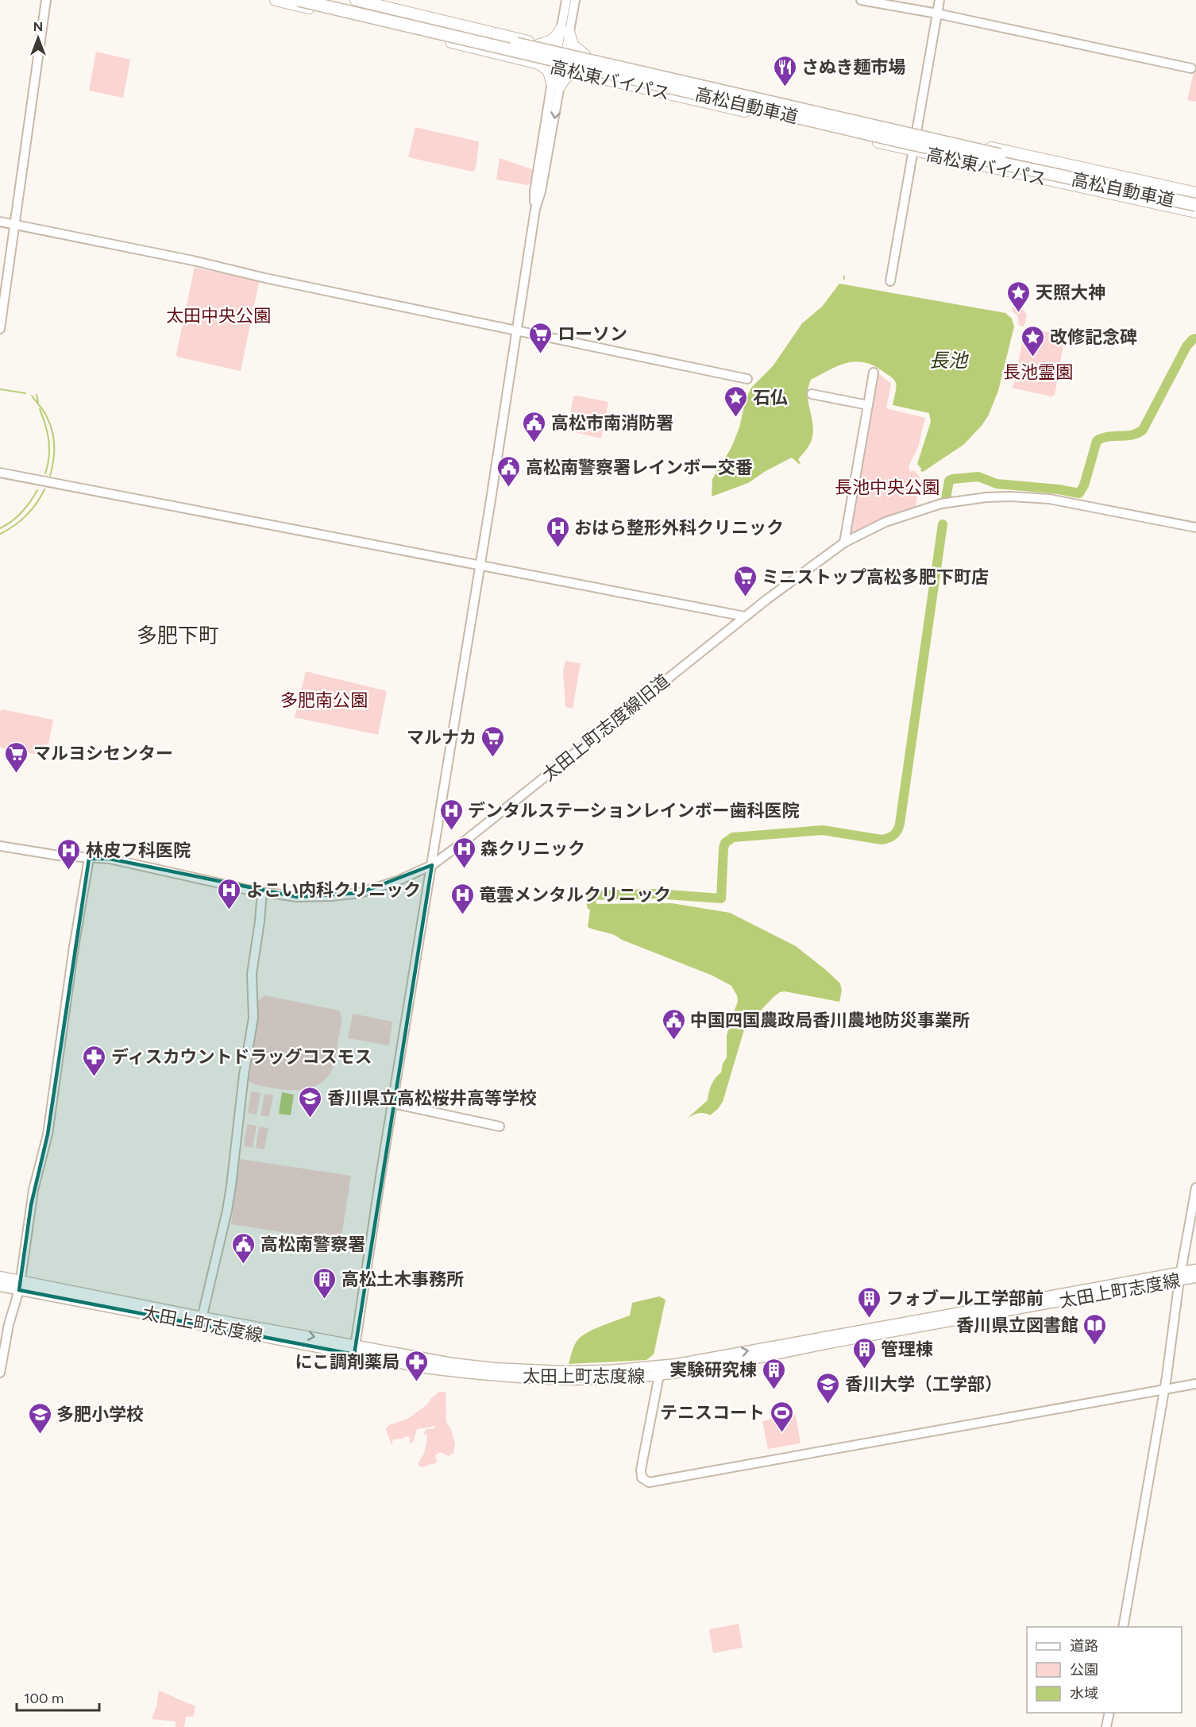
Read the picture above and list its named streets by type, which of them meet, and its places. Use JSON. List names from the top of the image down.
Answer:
{
  "streets": {
    "highway": ["高松東バイパス", "高松自動車道"],
    "main road": ["太田上町志度線"],
    "street": ["太田上町志度線旧道"]
  },
  "districts": ["多肥下町"],
  "water": ["長池"],
  "parks": [
    "太田中央公園",
    "長池霊園",
    "長池中央公園",
    "多肥南公園"
  ],
  "places": {
    "restaurant": ["さぬき麺市場"],
    "place": ["天照大神", "改修記念碑", "石仏"],
    "supermarket": [
      "ローソン",
      "ミニストップ高松多肥下町店",
      "マルナカ",
      "マルヨシセンター"
    ],
    "public building": [
      "高松市南消防署",
      "高松南警察署レインボー交番",
      "中国四国農政局香川農地防災事業所",
      "高松南警察署"
    ],
    "hospital": [
      "おはら整形外科クリニック",
      "デンタルステーションレインボー歯科医院",
      "森クリニック",
      "林皮フ科医院",
      "よこい内科クリニック",
      "竜雲メンタルクリニック"
    ],
    "pharmacy": ["ディスカウントドラッグコスモス", "にこ調剤薬局"],
    "school or university": ["香川県立高松桜井高等学校", "香川大学（工学部）", "多肥小学校"],
    "building": [
      "高松土木事務所",
      "フォブール工学部前",
      "管理棟",
      "実験研究棟"
    ],
    "library": ["香川県立図書館"],
    "sports": ["テニスコート"]
  },
  "legend": ["道路", "公園", "水域"],
  "scale_bar": "100 m",
  "north": "top"
}
